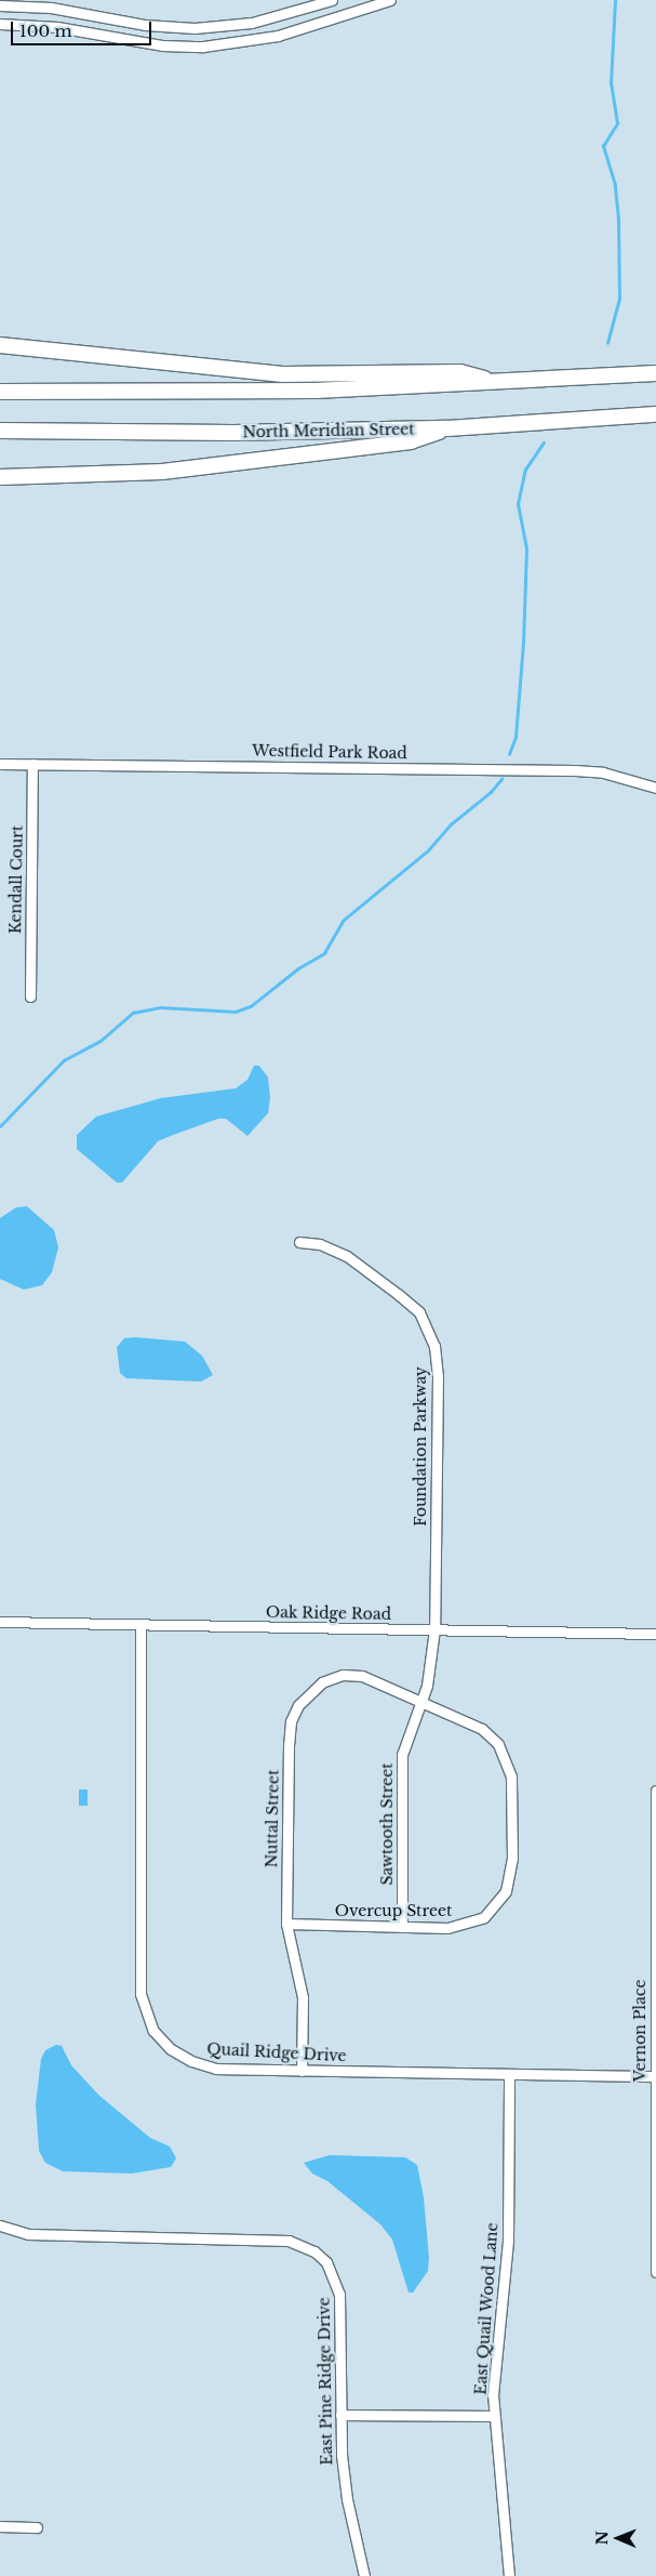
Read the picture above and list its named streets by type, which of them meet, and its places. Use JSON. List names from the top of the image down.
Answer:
{
  "streets": {
    "highway": ["North Meridian Street"],
    "street": [
      "Westfield Park Road",
      "Kendall Court",
      "Foundation Parkway",
      "Oak Ridge Road",
      "Nuttal Street",
      "Sawtooth Street",
      "Overcup Street",
      "Vernon Place",
      "Quail Ridge Drive",
      "East Quail Wood Lane",
      "East Pine Ridge Drive"
    ]
  },
  "crossings": [
    ["Westfield Park Road", "Kendall Court"],
    ["Foundation Parkway", "Oak Ridge Road"],
    ["Foundation Parkway", "Sawtooth Street"],
    ["Oak Ridge Road", "Sawtooth Street"],
    ["Oak Ridge Road", "Quail Ridge Drive"],
    ["Nuttal Street", "Sawtooth Street"],
    ["Nuttal Street", "Overcup Street"],
    ["Nuttal Street", "Quail Ridge Drive"],
    ["Sawtooth Street", "Overcup Street"],
    ["Vernon Place", "Quail Ridge Drive"],
    ["Quail Ridge Drive", "East Quail Wood Lane"]
  ],
  "scale_bar": "100 m",
  "north": "left"
}
